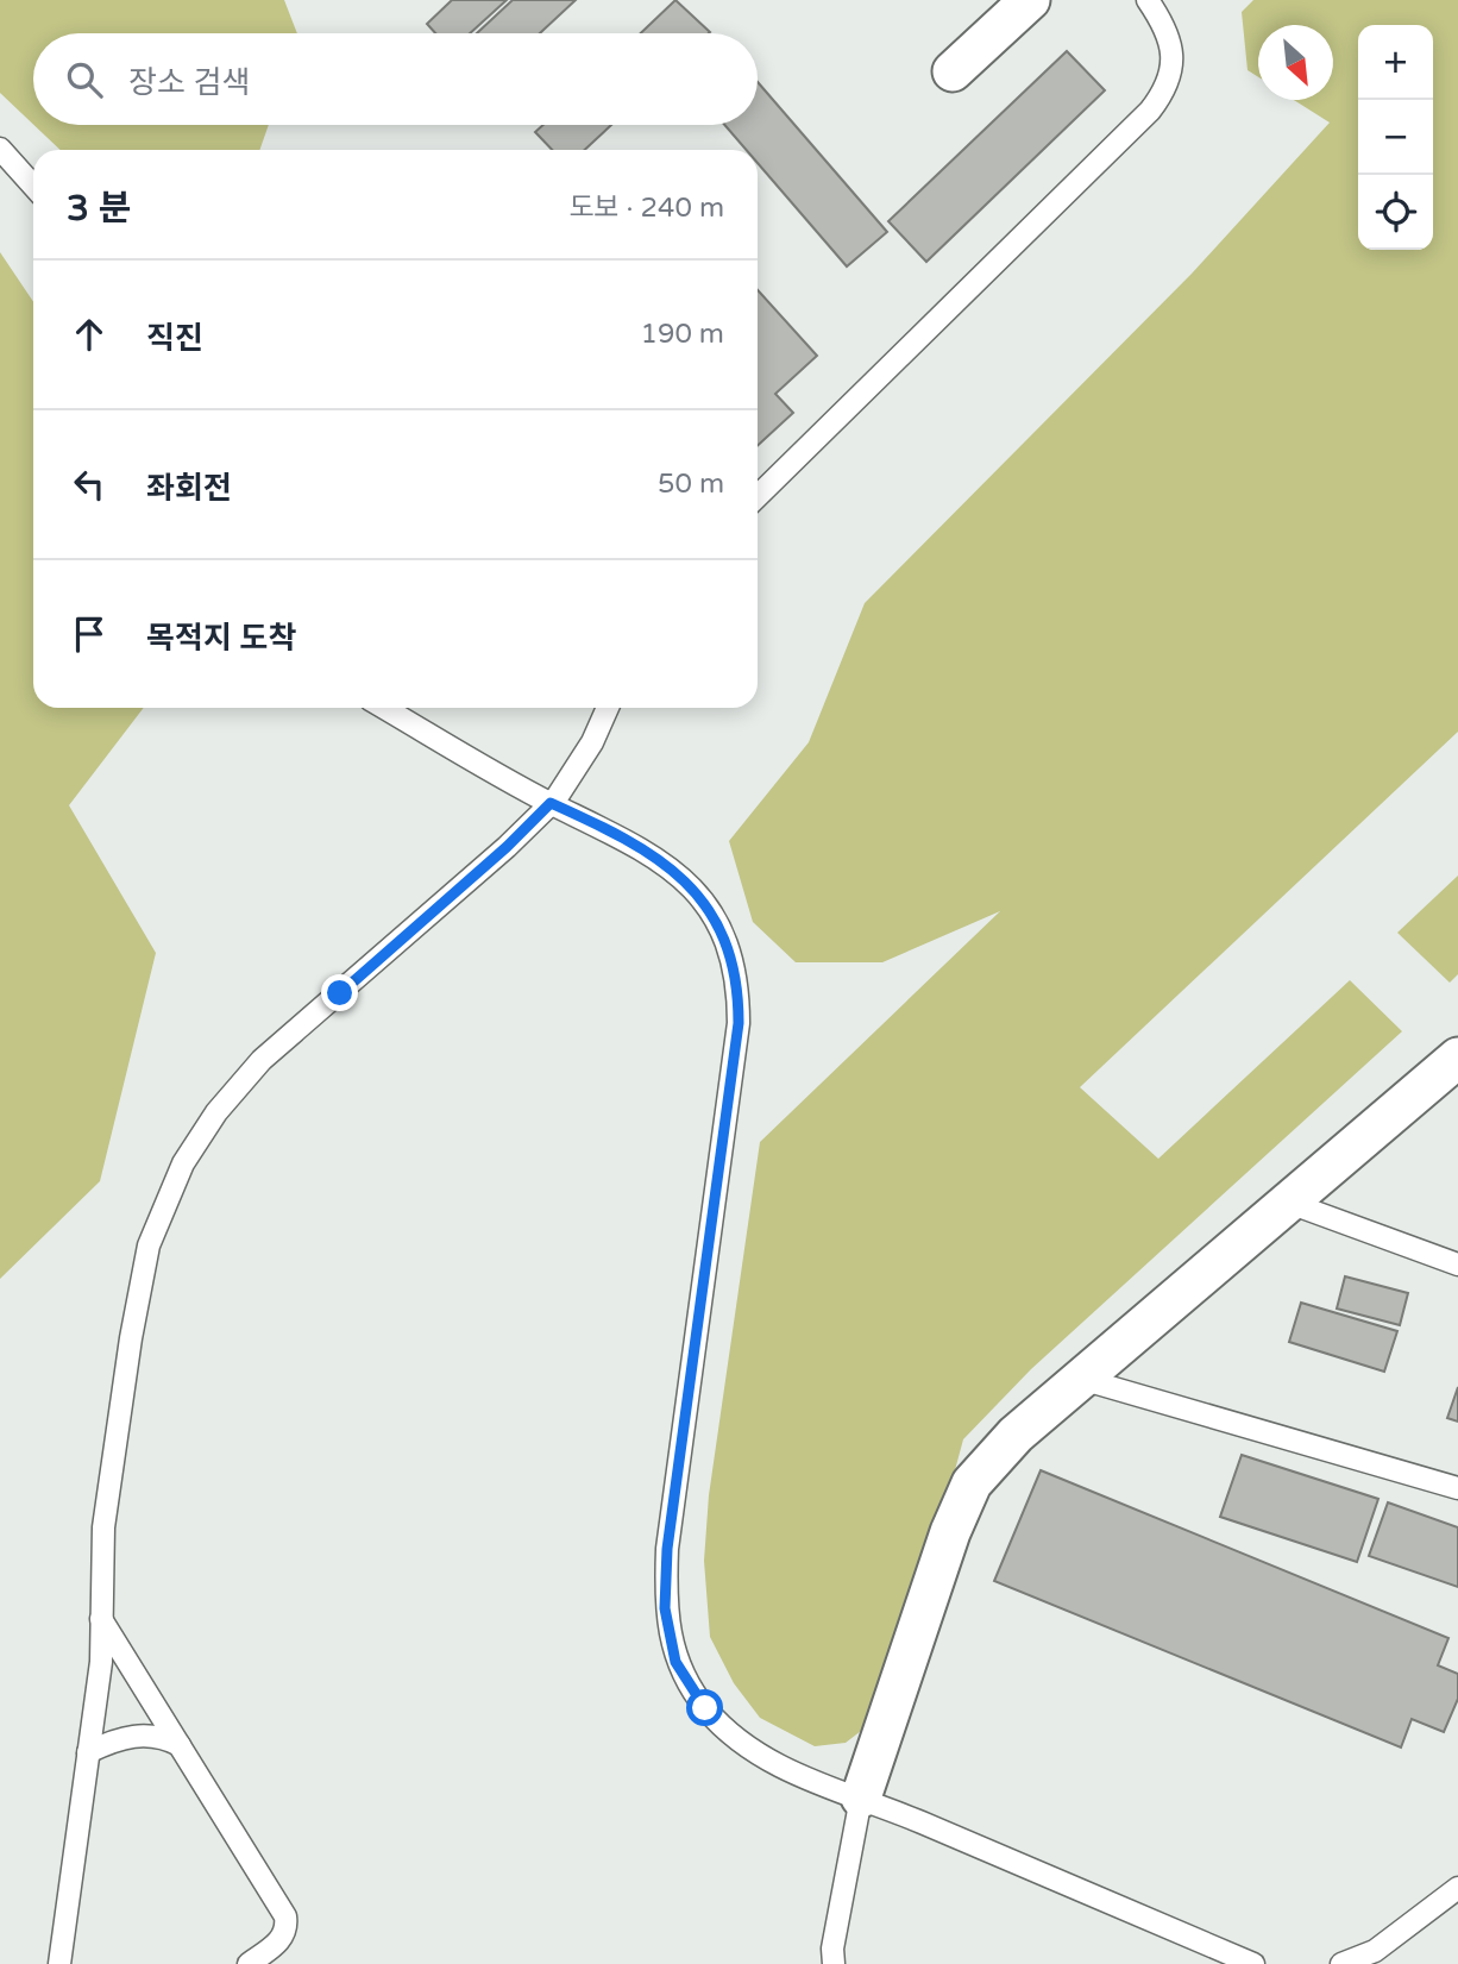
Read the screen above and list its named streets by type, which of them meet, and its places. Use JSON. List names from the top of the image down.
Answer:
{
  "north": "bottom right",
  "page": {
    "map_buttons": ["+", "−"],
    "search": "장소 검색",
    "heading": ["3 분", "도보 · 240 m"],
    "list": [
      ["직진", "190 m"],
      ["좌회전", "50 m"],
      "목적지 도착"
    ]
  }
}
